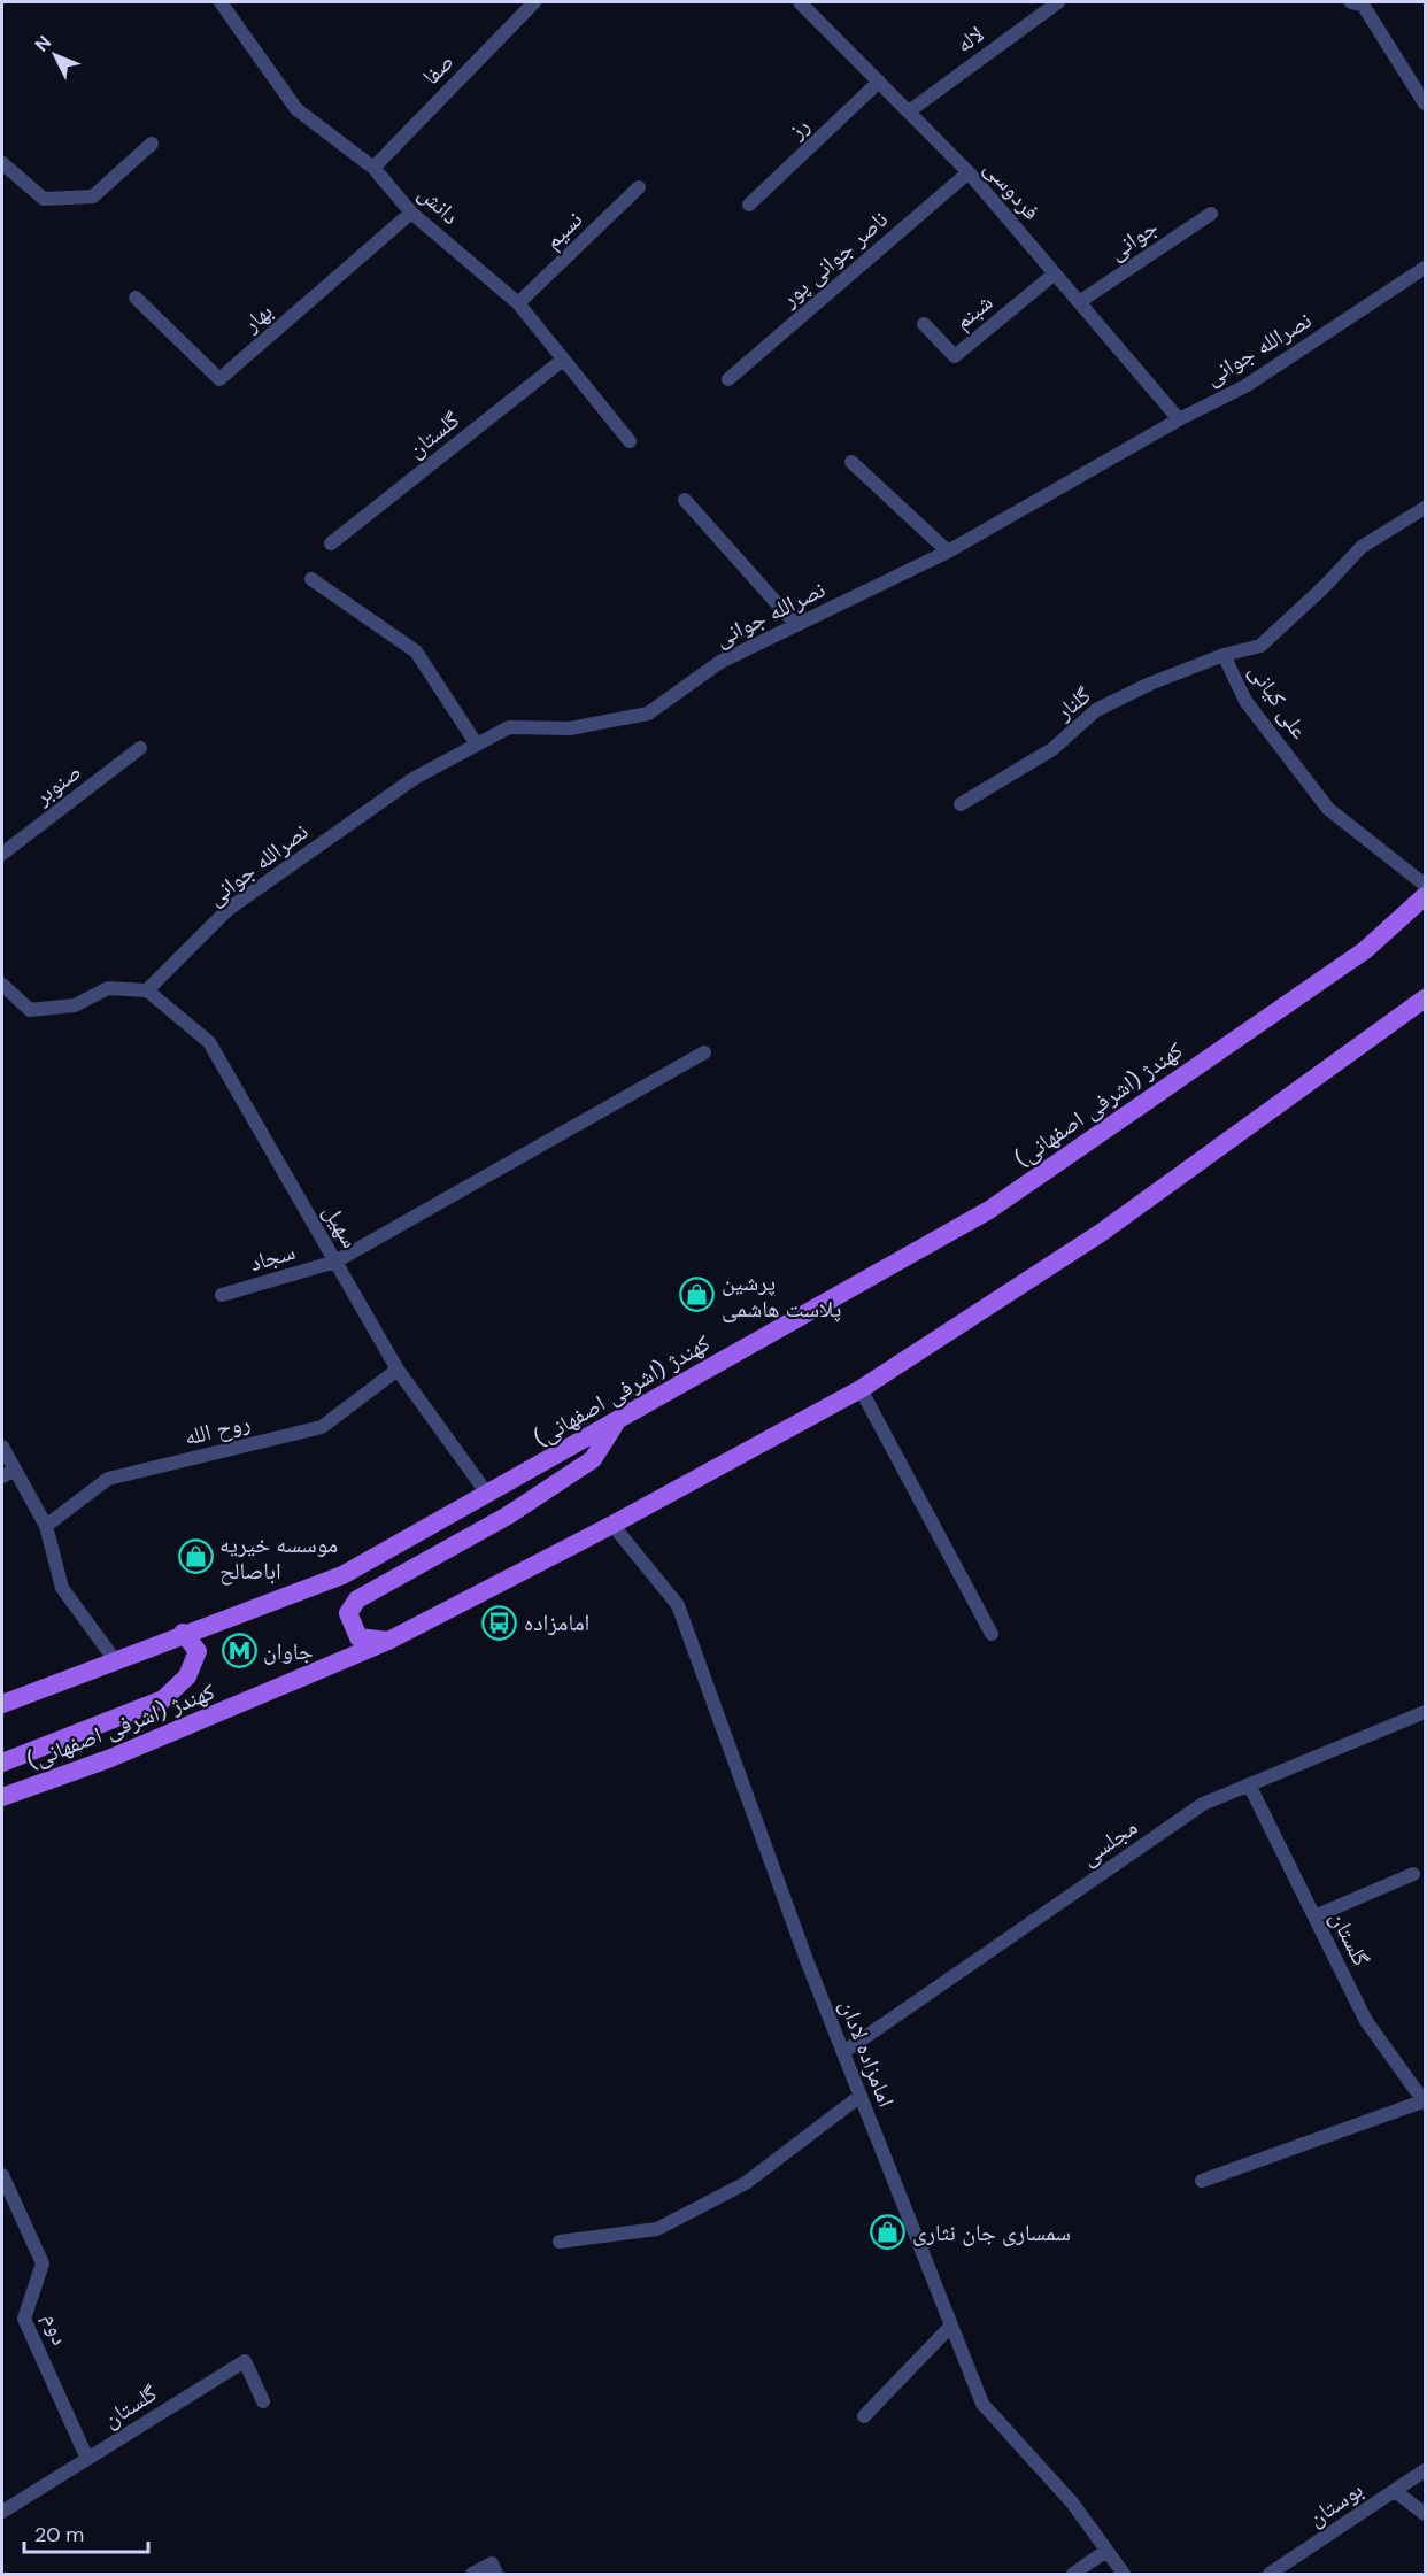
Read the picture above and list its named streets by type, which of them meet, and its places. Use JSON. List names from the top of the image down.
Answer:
{
  "streets": {
    "main road": ["کهندژ (اشرفی اصفهانی)"],
    "street": [
      "لاله",
      "صفا",
      "رز",
      "فردوسی",
      "دانش",
      "نسیم",
      "جوانی",
      "ناصر جوانی پور",
      "شبنم",
      "بهار",
      "نصرالله جوانی",
      "گلستان",
      "علی کیانی",
      "گلنار",
      "صنوبر",
      "سهیل",
      "سجاد",
      "روح الله",
      "مجلسی",
      "امامزاده لادان",
      "دوم",
      "بوستان"
    ]
  },
  "crossings": [
    ["لاله", "فردوسی"],
    ["صفا", "دانش"],
    ["رز", "فردوسی"],
    ["فردوسی", "جوانی"],
    ["فردوسی", "ناصر جوانی پور"],
    ["فردوسی", "شبنم"],
    ["فردوسی", "نصرالله جوانی"],
    ["دانش", "نسیم"],
    ["دانش", "بهار"],
    ["دانش", "گلستان"],
    ["نصرالله جوانی", "سهیل"],
    ["گلستان", "مجلسی"],
    ["گلستان", "دوم"],
    ["علی کیانی", "گلنار"],
    ["کهندژ (اشرفی اصفهانی)", "سهیل"],
    ["کهندژ (اشرفی اصفهانی)", "امامزاده لادان"],
    ["سهیل", "سجاد"],
    ["سهیل", "روح الله"],
    ["مجلسی", "امامزاده لادان"]
  ],
  "places": {
    "shop": ["پرشین پلاست هاشمی", "موسسه خیریه اباصالح", "سمساری جان نثاری"],
    "bus stop": ["امامزاده"],
    "metro station": ["جاوان"]
  },
  "scale_bar": "20 m",
  "north": "top left"
}
